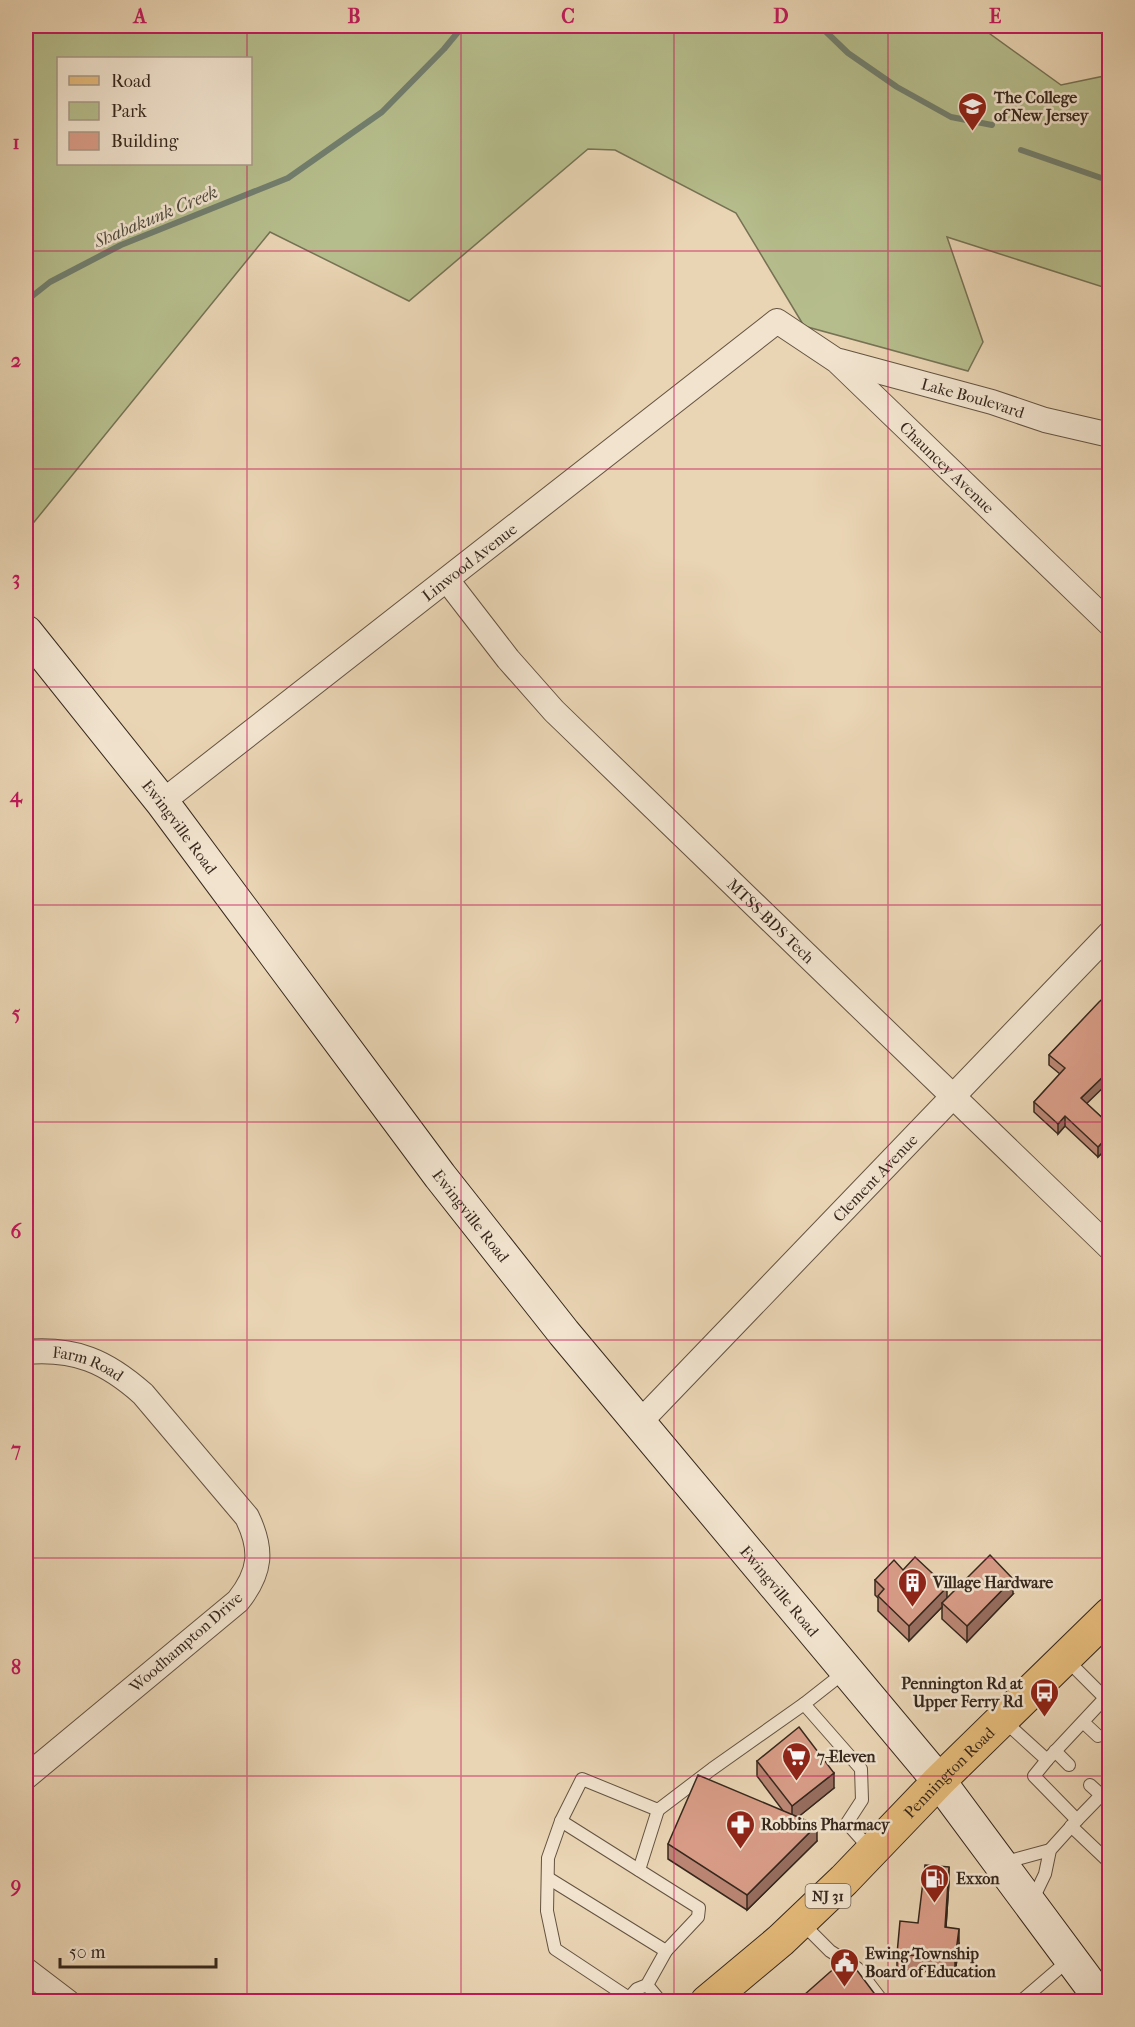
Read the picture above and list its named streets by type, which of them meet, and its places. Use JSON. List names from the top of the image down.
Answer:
{
  "streets": {
    "main road": ["Ewingville Road", "Pennington Road", "NJ 31"],
    "street": [
      "Lake Boulevard",
      "Chauncey Avenue",
      "Linwood Avenue",
      "MTSS-BDS Tech",
      "Clement Avenue",
      "Farm Road",
      "Woodhampton Drive"
    ]
  },
  "crossings": [
    ["Lake Boulevard", "Chauncey Avenue"],
    ["Chauncey Avenue", "Linwood Avenue"],
    ["Linwood Avenue", "Ewingville Road"],
    ["Linwood Avenue", "MTSS-BDS Tech"],
    ["Ewingville Road", "Clement Avenue"],
    ["Ewingville Road", "Pennington Road"],
    ["MTSS-BDS Tech", "Clement Avenue"],
    ["Farm Road", "Woodhampton Drive"]
  ],
  "water": ["Shabakunk Creek"],
  "places": {
    "school or university": ["The College of New Jersey"],
    "building": ["Village Hardware"],
    "bus stop": ["Pennington Rd at Upper Ferry Rd"],
    "supermarket": ["7-Eleven"],
    "pharmacy": ["Robbins Pharmacy"],
    "fuel station": ["Exxon"],
    "public building": ["Ewing Township Board of Education"]
  },
  "legend": ["Road", "Park", "Building"],
  "scale_bar": "50 m",
  "grid": {
    "columns": [
      "A",
      "B",
      "C",
      "D",
      "E"
    ],
    "rows": [
      "1",
      "2",
      "3",
      "4",
      "5",
      "6",
      "7",
      "8",
      "9"
    ]
  }
}
